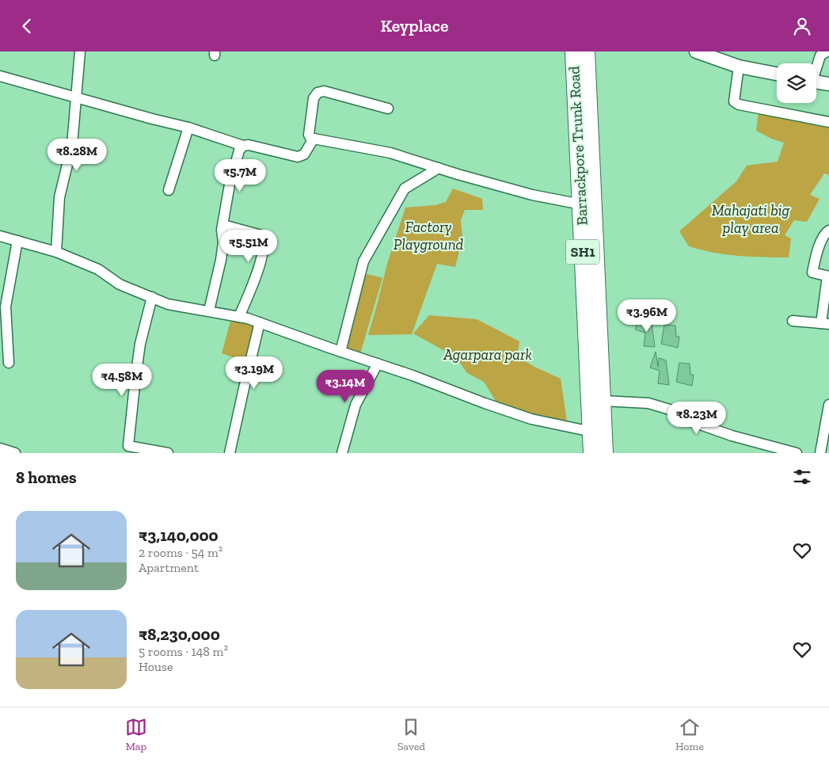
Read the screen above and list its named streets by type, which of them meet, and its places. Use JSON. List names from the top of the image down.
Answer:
{
  "streets": {
    "main road": ["Barrackpore Trunk Road", "SH1"]
  },
  "parks": ["Mahajati big play area", "Factory Playground", "Agarpara park"],
  "page": {
    "header": "Keyplace",
    "price": [
      "₹8.28M",
      "₹5.7M",
      "₹5.51M",
      "₹3.96M",
      "₹3.19M",
      "₹4.58M",
      "₹3.14M",
      "₹8.23M"
    ],
    "heading": "8 homes",
    "list": [
      {
        "name": "₹3,140,000",
        "note": "2 rooms · 54 m² · Apartment"
      },
      {
        "name": "₹8,230,000",
        "note": "5 rooms · 148 m² · House"
      }
    ],
    "tabs": ["Map", "Saved", "Home"]
  }
}
